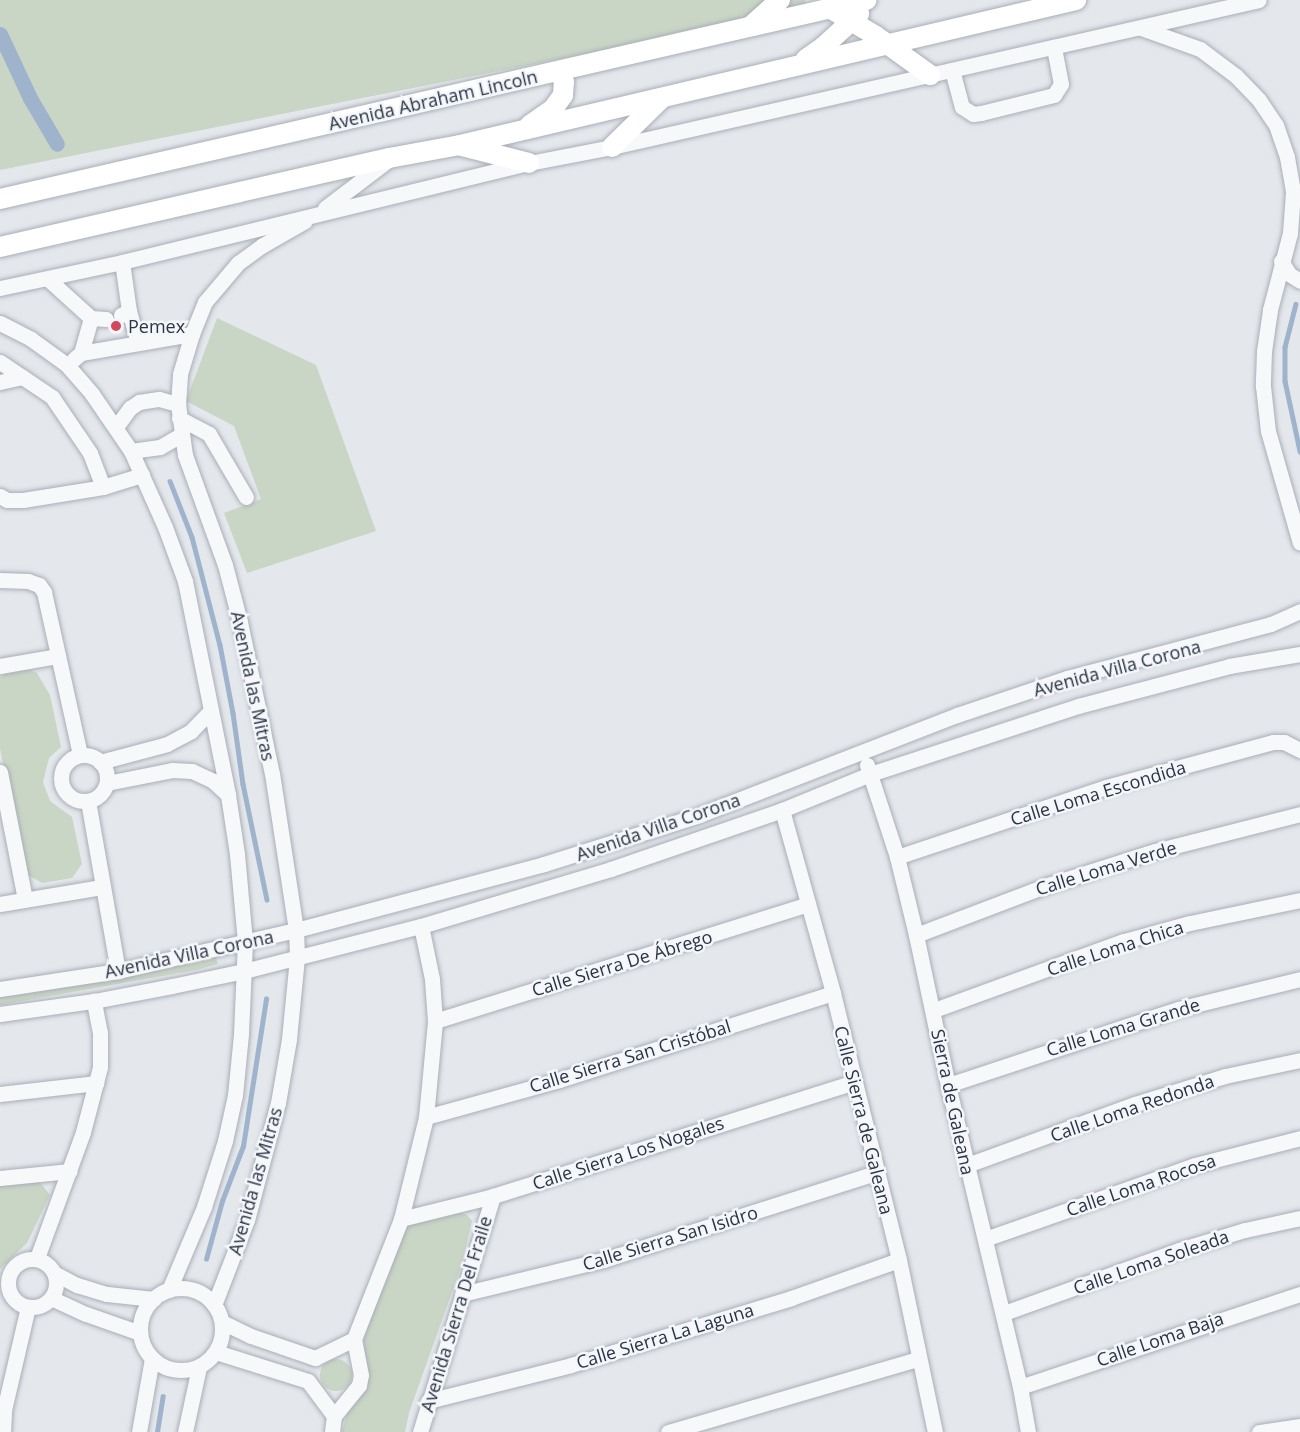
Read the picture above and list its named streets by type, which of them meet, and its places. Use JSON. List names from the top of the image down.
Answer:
{
  "streets": {
    "main road": ["Avenida Abraham Lincoln"],
    "street": [
      "Avenida Villa Corona",
      "Avenida las Mitras",
      "Calle Loma Escondida",
      "Calle Loma Verde",
      "Calle Loma Chica",
      "Calle Sierra De Ábrego",
      "Calle Loma Grande",
      "Calle Sierra San Cristóbal",
      "Sierra de Galeana",
      "Calle Loma Redonda",
      "Calle Sierra de Galeana",
      "Calle Sierra Los Nogales",
      "Calle Loma Rocosa",
      "Calle Sierra San Isidro",
      "Calle Loma Soleada",
      "Avenida Sierra Del Fraile",
      "Calle Sierra La Laguna",
      "Calle Loma Baja"
    ]
  },
  "crossings": [
    ["Avenida Villa Corona", "Avenida las Mitras"],
    ["Avenida Villa Corona", "Sierra de Galeana"],
    ["Avenida Villa Corona", "Calle Sierra de Galeana"],
    ["Calle Loma Escondida", "Sierra de Galeana"],
    ["Calle Loma Verde", "Sierra de Galeana"],
    ["Calle Loma Chica", "Sierra de Galeana"],
    ["Calle Sierra De Ábrego", "Calle Sierra de Galeana"],
    ["Calle Loma Grande", "Sierra de Galeana"],
    ["Calle Sierra San Cristóbal", "Calle Sierra de Galeana"],
    ["Sierra de Galeana", "Calle Loma Redonda"],
    ["Sierra de Galeana", "Calle Loma Rocosa"],
    ["Sierra de Galeana", "Calle Loma Soleada"],
    ["Sierra de Galeana", "Calle Loma Baja"],
    ["Calle Sierra de Galeana", "Calle Sierra Los Nogales"],
    ["Calle Sierra de Galeana", "Calle Sierra San Isidro"],
    ["Calle Sierra de Galeana", "Calle Sierra La Laguna"],
    ["Calle Sierra Los Nogales", "Avenida Sierra Del Fraile"],
    ["Calle Sierra San Isidro", "Avenida Sierra Del Fraile"],
    ["Avenida Sierra Del Fraile", "Calle Sierra La Laguna"]
  ],
  "places": ["Pemex"]
}
